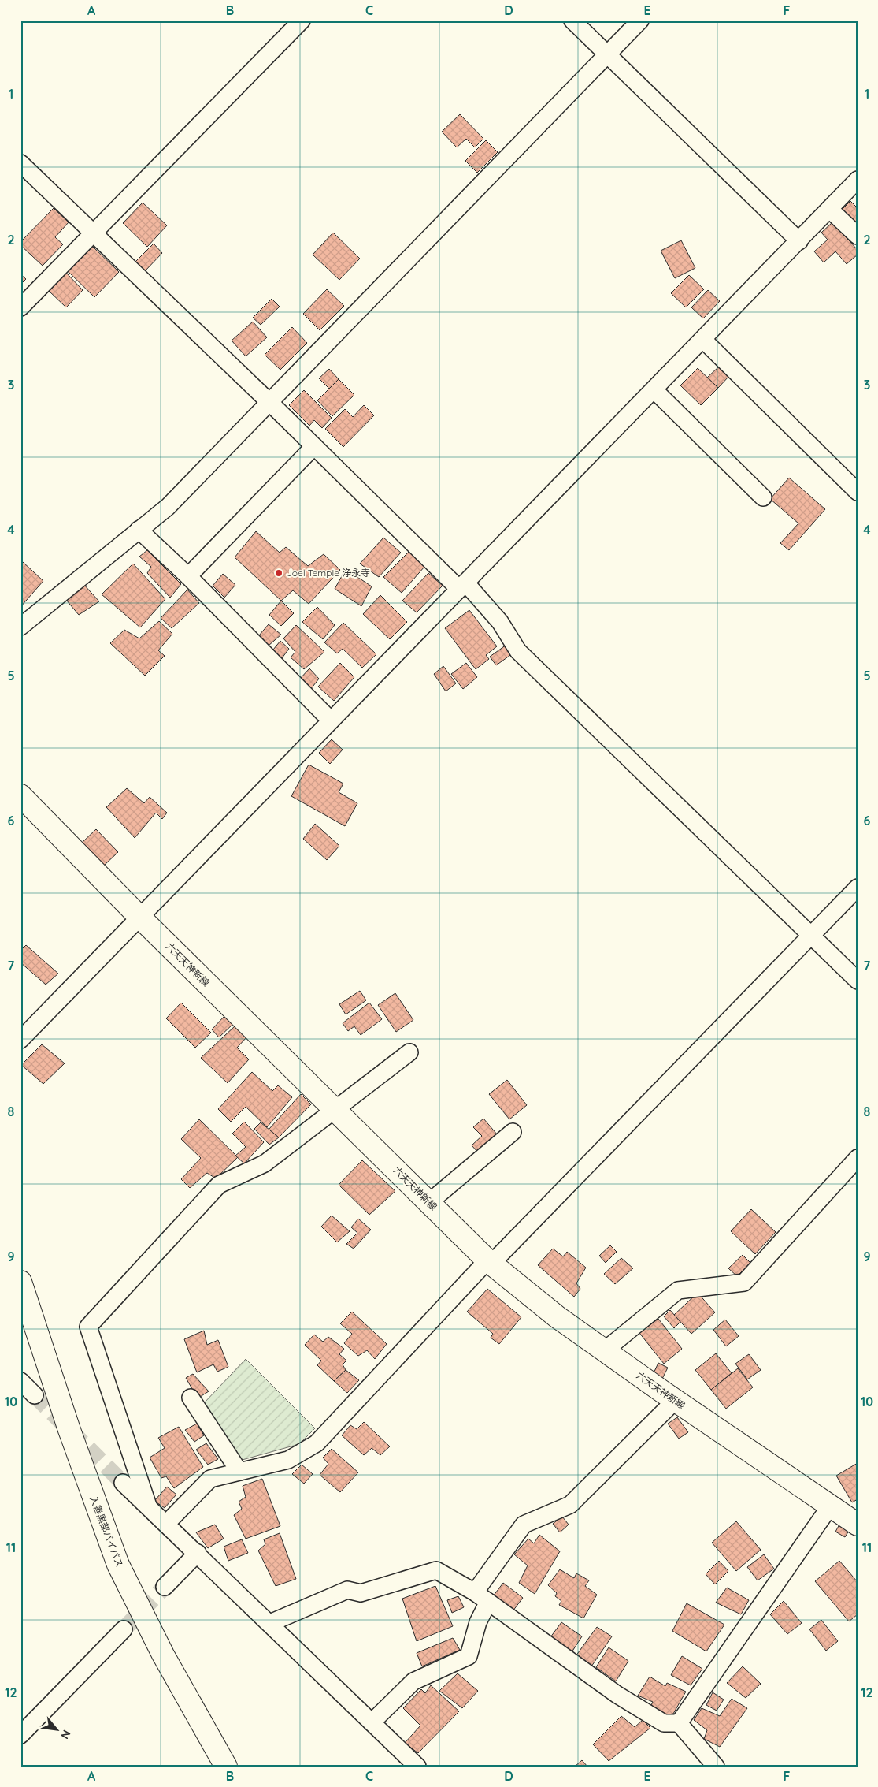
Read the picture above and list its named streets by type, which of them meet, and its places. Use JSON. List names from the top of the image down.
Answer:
{
  "streets": {
    "main road": ["六天天神新線", "入善黒部バイパス"]
  },
  "places": ["Joei Temple 浄永寺"],
  "north": "bottom right",
  "grid": {
    "columns": [
      "A",
      "B",
      "C",
      "D",
      "E",
      "F"
    ],
    "rows": [
      "1",
      "2",
      "3",
      "4",
      "5",
      "6",
      "7",
      "8",
      "9",
      "10",
      "11",
      "12"
    ]
  }
}
